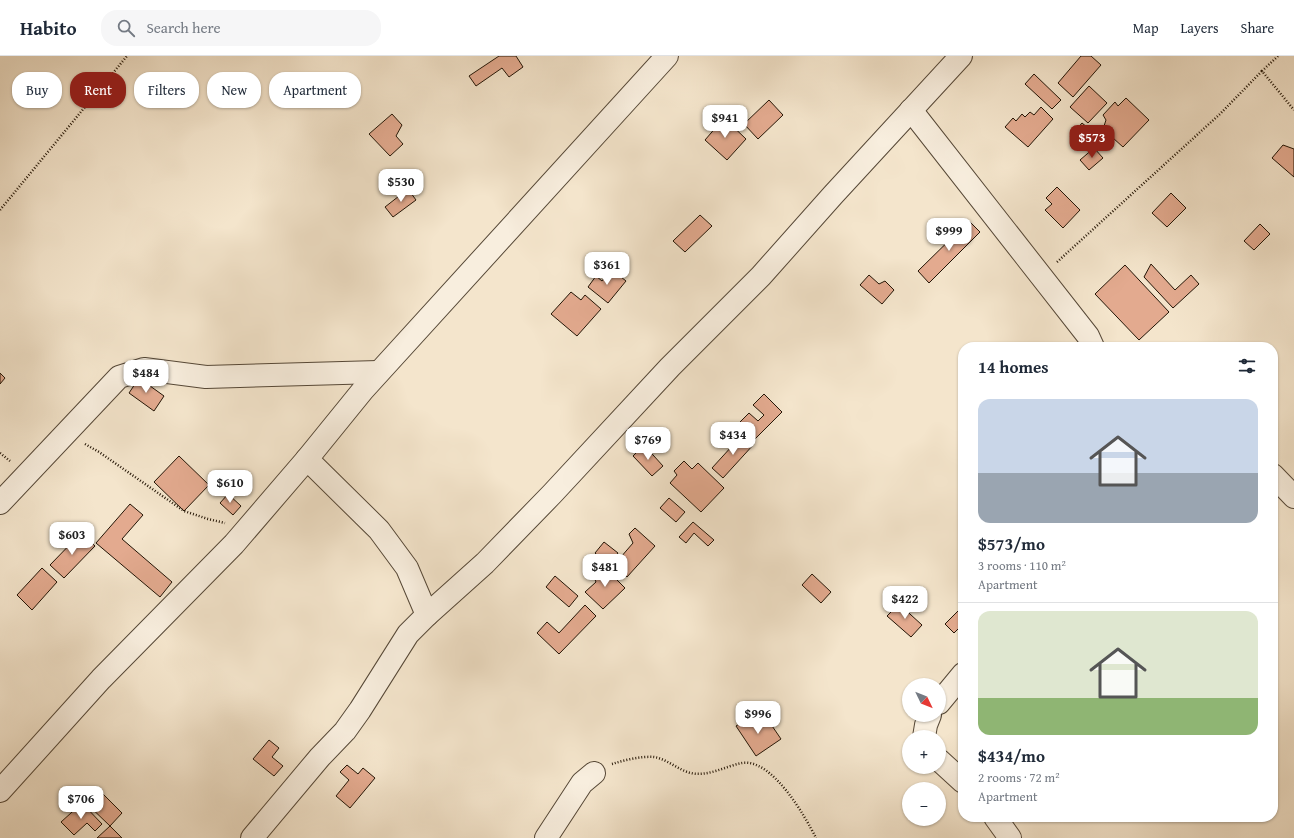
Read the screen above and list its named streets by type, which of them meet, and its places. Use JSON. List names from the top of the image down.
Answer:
{
  "north": "bottom right",
  "page": {
    "header": "Habito",
    "search": "Search here",
    "nav": ["Map", "Layers", "Share"],
    "chip": [
      "Buy",
      "Rent",
      "Filters",
      "New",
      "Apartment"
    ],
    "price": [
      "$941",
      "$573",
      "$530",
      "$999",
      "$361",
      "$484",
      "$434",
      "$769",
      "$610",
      "$603",
      "$481",
      "$422",
      "$996",
      "$706"
    ],
    "heading": "14 homes",
    "list": [
      {
        "name": "$573/mo",
        "note": "3 rooms · 110 m² · Apartment"
      },
      {
        "name": "$434/mo",
        "note": "2 rooms · 72 m² · Apartment"
      }
    ],
    "map_buttons": ["+", "−"]
  }
}
